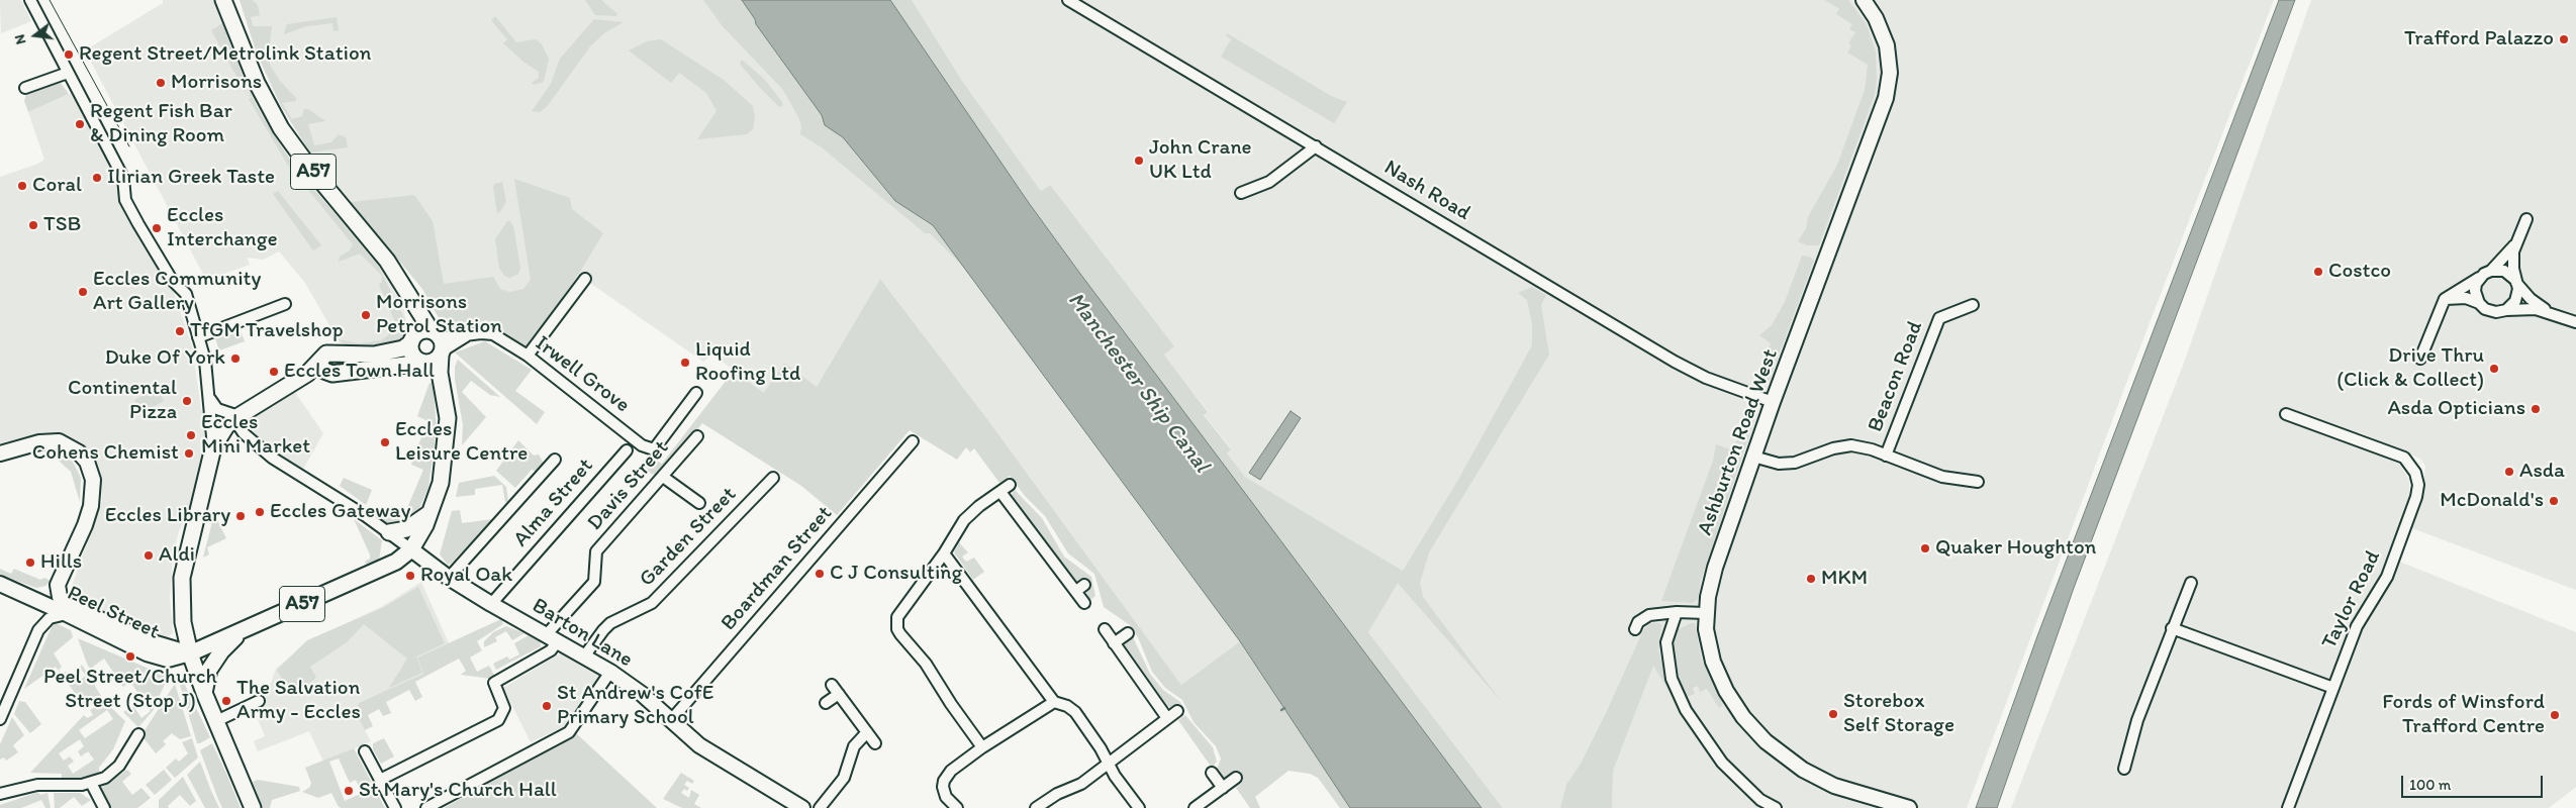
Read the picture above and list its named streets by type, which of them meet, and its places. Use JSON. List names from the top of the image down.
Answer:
{
  "streets": {
    "main road": [
      "A57",
      "Ashburton Road West",
      "Peel Street",
      "Barton Lane"
    ],
    "street": [
      "Nash Road",
      "Irwell Grove",
      "Beacon Road",
      "Davis Street",
      "Alma Street",
      "Garden Street",
      "Boardman Street",
      "Taylor Road"
    ]
  },
  "crossings": [
    ["A57", "Irwell Grove"],
    ["A57", "Peel Street"],
    ["A57", "Barton Lane"],
    ["Nash Road", "Ashburton Road West"],
    ["Beacon Road", "Ashburton Road West"],
    ["Davis Street", "Barton Lane"],
    ["Alma Street", "Barton Lane"],
    ["Garden Street", "Barton Lane"],
    ["Boardman Street", "Barton Lane"]
  ],
  "water": ["Manchester Ship Canal"],
  "places": [
    "Trafford Palazzo",
    "Regent Street/Metrolink Station",
    "Morrisons",
    "Regent Fish Bar & Dining Room",
    "John Crane UK Ltd",
    "Ilirian Greek Taste",
    "Coral",
    "TSB",
    "Eccles Interchange",
    "Costco",
    "Eccles Community Art Gallery",
    "Morrisons Petrol Station",
    "TfGM Travelshop",
    "Duke Of York",
    "Liquid Roofing Ltd",
    "Drive Thru (Click & Collect)",
    "Eccles Town Hall",
    "Continental Pizza",
    "Asda Opticians",
    "Eccles Mini Market",
    "Eccles Leisure Centre",
    "Cohens Chemist",
    "Asda",
    "McDonald's",
    "Eccles Gateway",
    "Eccles Library",
    "Quaker Houghton",
    "Aldi",
    "Hills",
    "C J Consulting",
    "Royal Oak",
    "MKM",
    "Peel Street/Church Street (Stop J)",
    "The Salvation Army - Eccles",
    "St Andrew's CofE Primary School",
    "Storebox Self Storage",
    "Fords of Winsford Trafford Centre",
    "St Mary's Church Hall"
  ],
  "scale_bar": "100 m",
  "north": "left"
}
